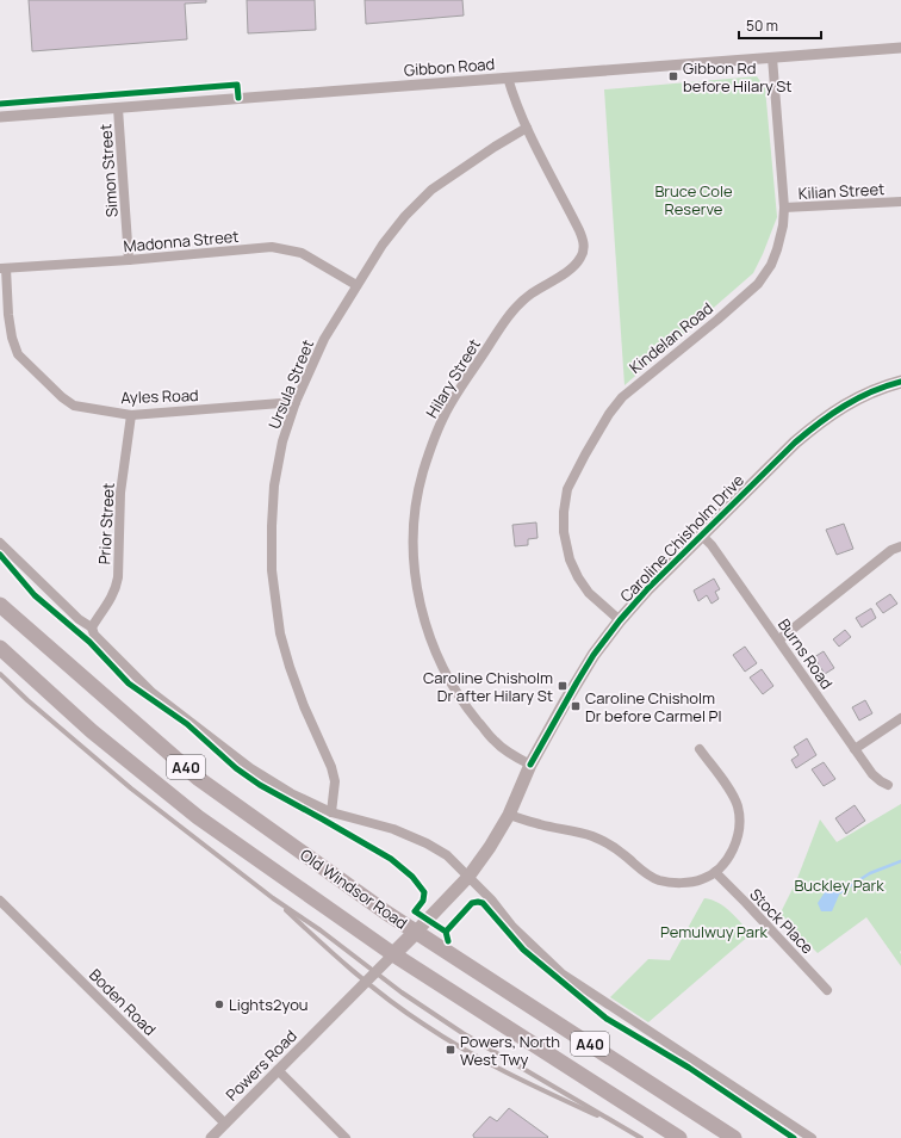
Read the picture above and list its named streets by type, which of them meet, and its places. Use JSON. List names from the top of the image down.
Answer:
{
  "streets": {
    "highway": ["Caroline Chisholm Drive", "A40", "Old Windsor Road"],
    "street": [
      "Gibbon Road",
      "Simon Street",
      "Kilian Street",
      "Madonna Street",
      "Kindelan Road",
      "Hilary Street",
      "Ursula Street",
      "Ayles Road",
      "Prior Street",
      "Burns Road",
      "Stock Place",
      "Boden Road",
      "Powers Road"
    ]
  },
  "crossings": [
    ["Gibbon Road", "Simon Street"],
    ["Gibbon Road", "Kindelan Road"],
    ["Gibbon Road", "Hilary Street"],
    ["Simon Street", "Madonna Street"],
    ["Kilian Street", "Kindelan Road"],
    ["Madonna Street", "Ursula Street"],
    ["Madonna Street", "Ayles Road"],
    ["Kindelan Road", "Caroline Chisholm Drive"],
    ["Hilary Street", "Ursula Street"],
    ["Hilary Street", "Caroline Chisholm Drive"],
    ["Ursula Street", "Ayles Road"],
    ["Ayles Road", "Prior Street"],
    ["Caroline Chisholm Drive", "Burns Road"],
    ["Caroline Chisholm Drive", "Old Windsor Road"],
    ["Caroline Chisholm Drive", "Powers Road"],
    ["Old Windsor Road", "Powers Road"],
    ["Boden Road", "Powers Road"]
  ],
  "parks": ["Bruce Cole Reserve", "Buckley Park", "Pemulwuy Park"],
  "places": {
    "transit": [
      "Gibbon Rd before Hilary St",
      "Caroline Chisholm Dr after Hilary St",
      "Caroline Chisholm Dr before Carmel Pl",
      "Powers, North West Twy"
    ],
    "other": ["Lights2you"]
  },
  "scale_bar": "50 m"
}
